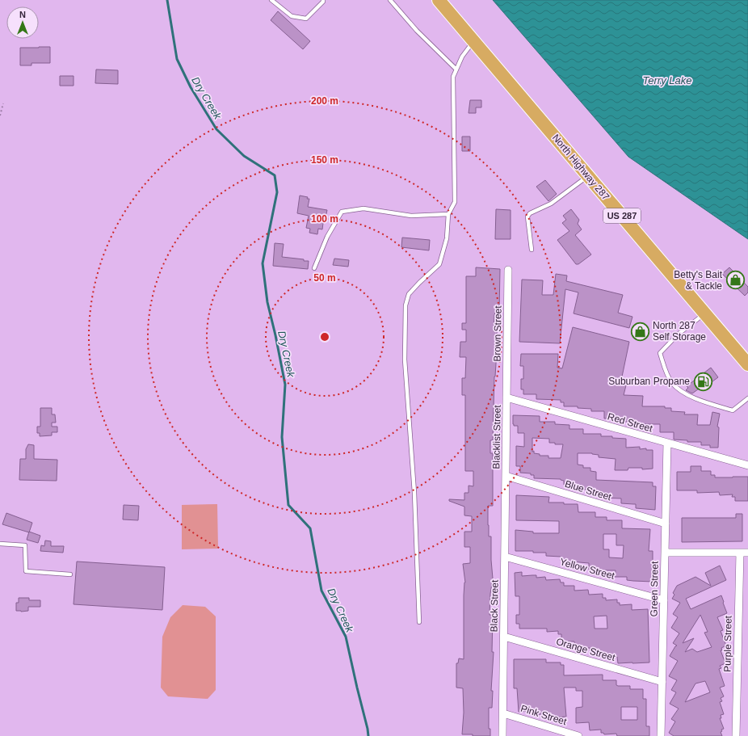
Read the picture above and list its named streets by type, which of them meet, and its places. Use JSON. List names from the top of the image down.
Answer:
{
  "streets": {
    "highway": ["North Highway 287", "US 287"],
    "street": [
      "Brown Street",
      "Red Street",
      "Blacklist Street",
      "Blue Street",
      "Yellow Street",
      "Green Street",
      "Black Street",
      "Purple Street",
      "Orange Street",
      "Pink Street"
    ]
  },
  "crossings": [
    ["Brown Street", "Red Street"],
    ["Brown Street", "Blacklist Street"],
    ["Red Street", "Blacklist Street"],
    ["Red Street", "Green Street"],
    ["Blacklist Street", "Blue Street"],
    ["Blacklist Street", "Black Street"],
    ["Blue Street", "Green Street"],
    ["Blue Street", "Black Street"],
    ["Yellow Street", "Green Street"],
    ["Yellow Street", "Black Street"],
    ["Green Street", "Orange Street"],
    ["Black Street", "Orange Street"],
    ["Black Street", "Pink Street"]
  ],
  "water": ["Terry Lake", "Dry Creek"],
  "places": {
    "shop": ["Betty's Bait & Tackle", "North 287 Self Storage"],
    "fuel station": ["Suburban Propane"]
  },
  "north": "top",
  "rings": [
    "200 m",
    "150 m",
    "100 m",
    "50 m"
  ]
}
